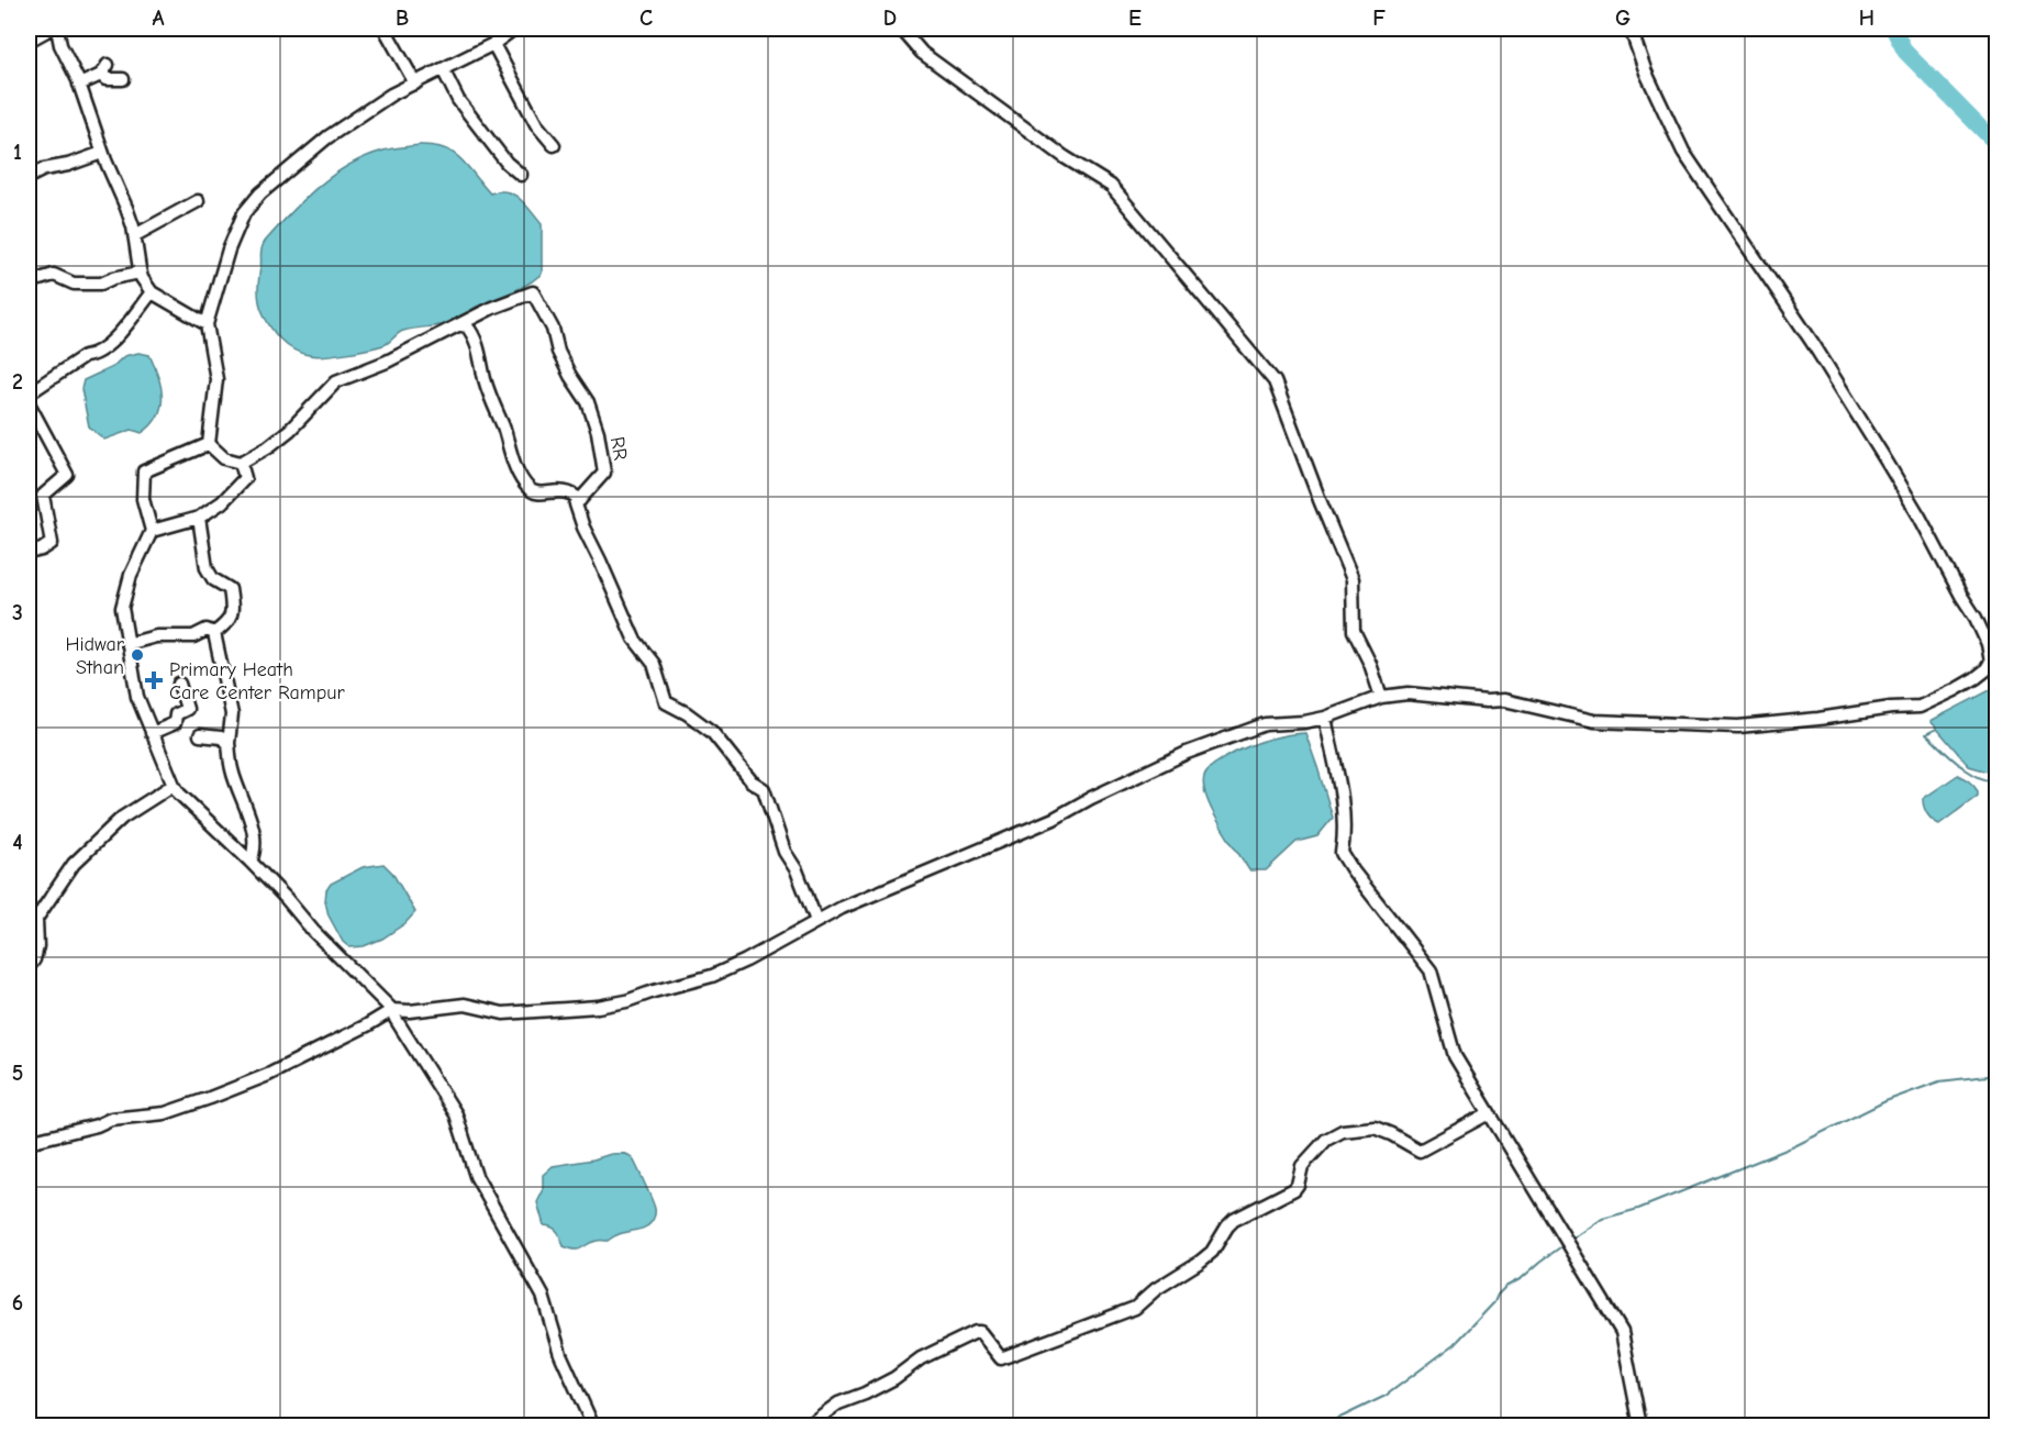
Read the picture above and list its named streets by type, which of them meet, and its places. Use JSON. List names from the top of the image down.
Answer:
{
  "streets": {
    "street": ["RR"]
  },
  "places": {
    "other": ["Hidwar Sthan"],
    "health": ["Primary Heath Care Center Rampur"]
  },
  "grid": {
    "columns": [
      "A",
      "B",
      "C",
      "D",
      "E",
      "F",
      "G",
      "H"
    ],
    "rows": [
      "1",
      "2",
      "3",
      "4",
      "5",
      "6"
    ]
  }
}
